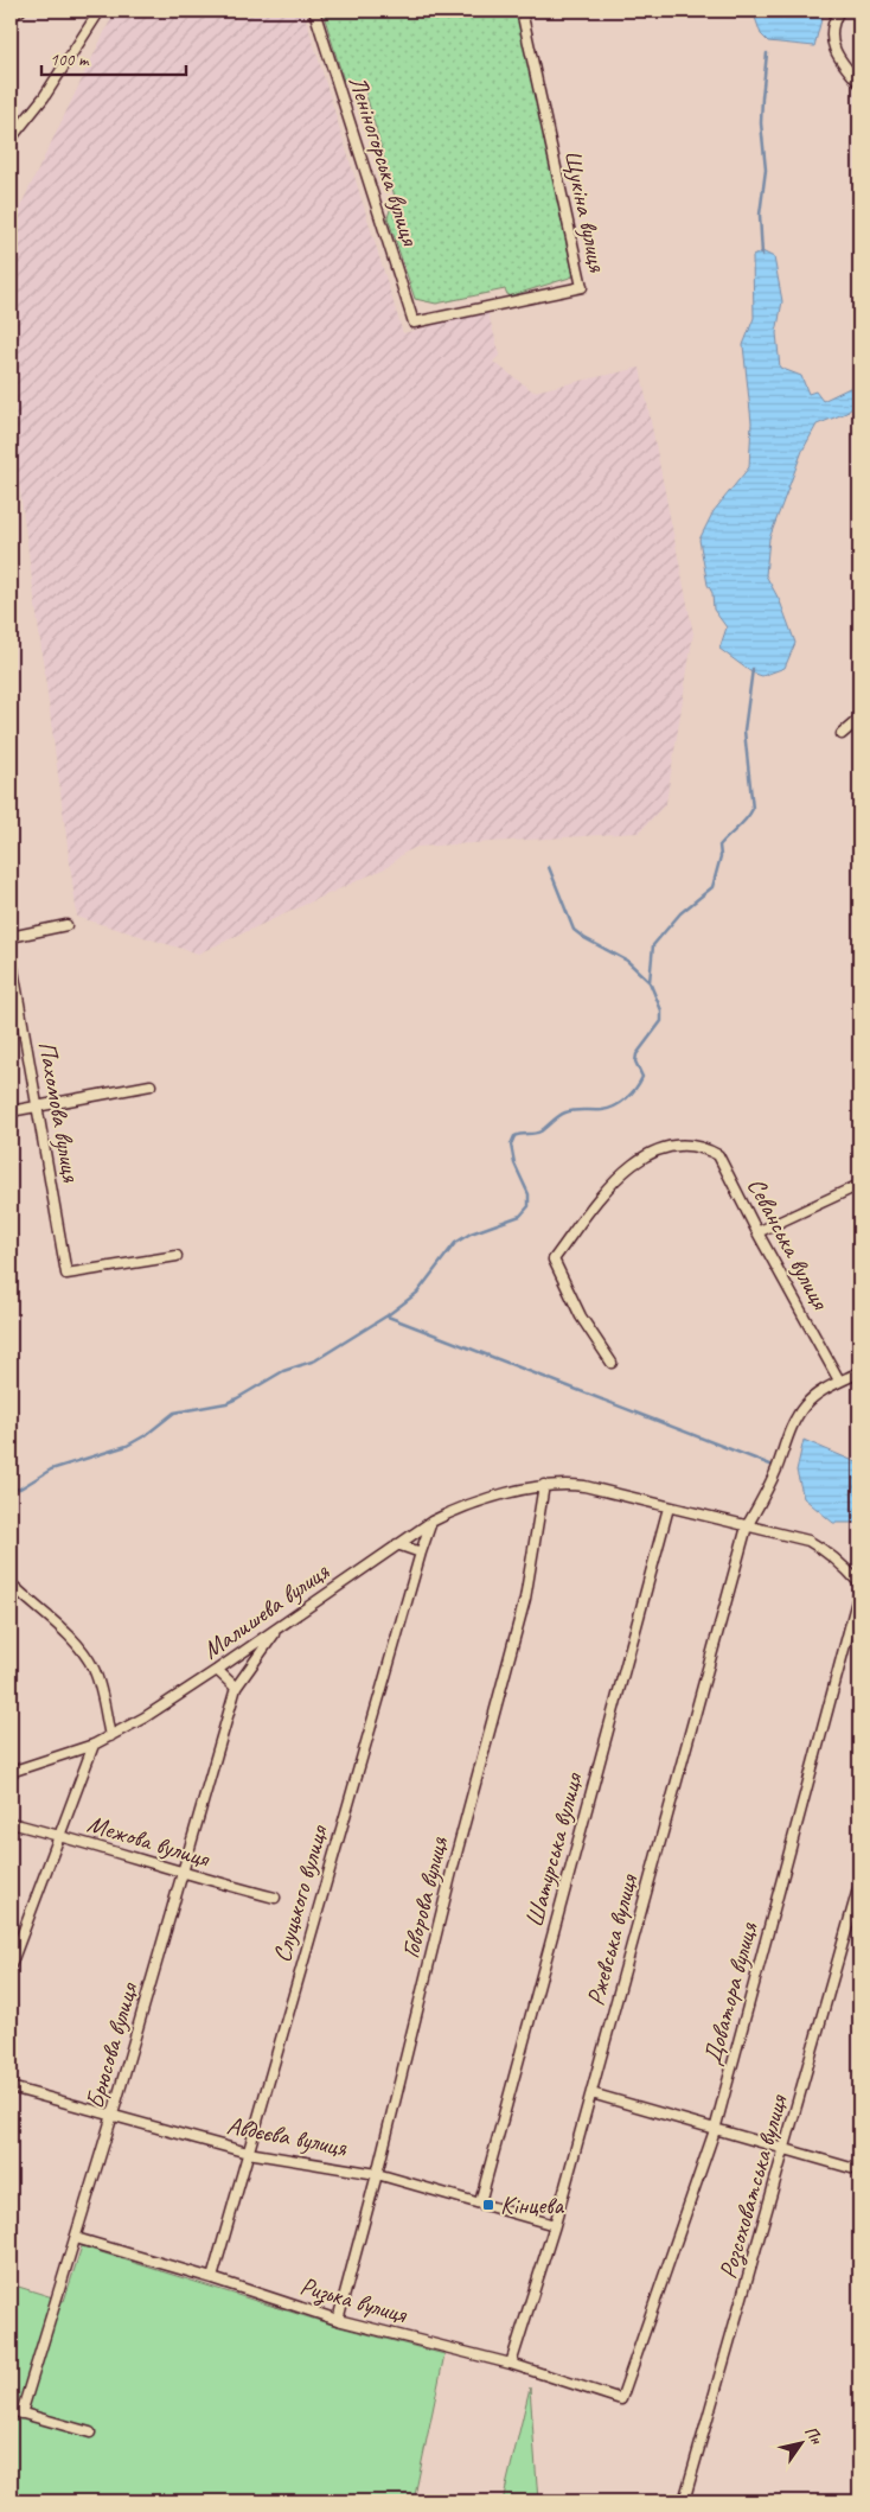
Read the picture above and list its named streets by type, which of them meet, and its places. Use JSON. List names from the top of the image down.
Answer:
{
  "streets": {
    "street": [
      "Леніногорська вулиця",
      "Щукіна вулиця",
      "Пахомова вулиця",
      "Севанська вулиця",
      "Малишева вулиця",
      "Межова вулиця",
      "Шатурська вулиця",
      "Слуцького вулиця",
      "Говорова вулиця",
      "Ржевська вулиця",
      "Доватора вулиця",
      "Брюсова вулиця",
      "Авдєєва вулиця",
      "Розсоховатська вулиця",
      "Ризька вулиця"
    ]
  },
  "crossings": [
    ["Леніногорська вулиця", "Щукіна вулиця"],
    ["Малишева вулиця", "Шатурська вулиця"],
    ["Малишева вулиця", "Слуцького вулиця"],
    ["Малишева вулиця", "Говорова вулиця"],
    ["Малишева вулиця", "Ржевська вулиця"],
    ["Малишева вулиця", "Брюсова вулиця"],
    ["Межова вулиця", "Брюсова вулиця"],
    ["Шатурська вулиця", "Авдєєва вулиця"],
    ["Слуцького вулиця", "Авдєєва вулиця"],
    ["Слуцького вулиця", "Ризька вулиця"],
    ["Говорова вулиця", "Авдєєва вулиця"],
    ["Говорова вулиця", "Ризька вулиця"],
    ["Ржевська вулиця", "Авдєєва вулиця"],
    ["Ржевська вулиця", "Ризька вулиця"],
    ["Доватора вулиця", "Ризька вулиця"],
    ["Брюсова вулиця", "Авдєєва вулиця"],
    ["Брюсова вулиця", "Ризька вулиця"]
  ],
  "places": {
    "transit": ["Кінцева"]
  },
  "scale_bar": "100 m",
  "north": "top right"
}
